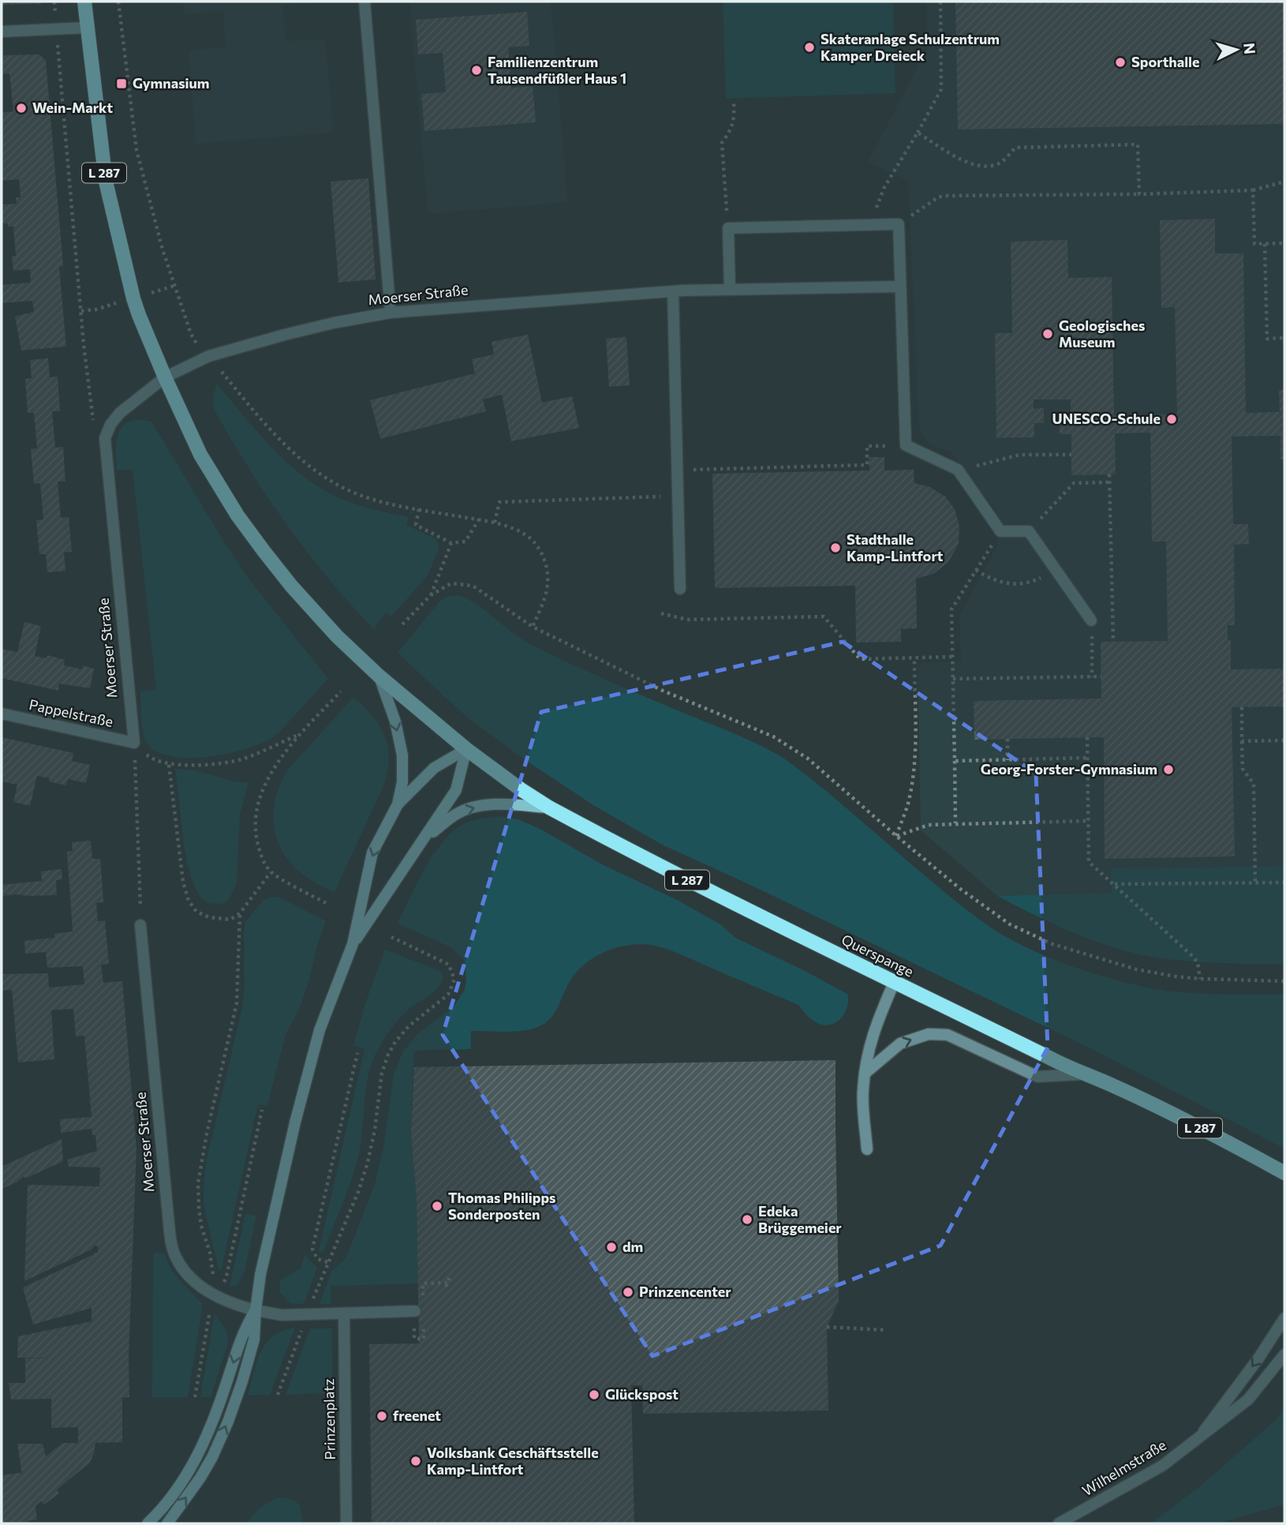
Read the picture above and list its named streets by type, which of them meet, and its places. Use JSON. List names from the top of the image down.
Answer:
{
  "streets": {
    "main road": ["L 287", "Querspange"],
    "street": [
      "Moerser Straße",
      "Pappelstraße",
      "Prinzenplatz",
      "Wilhelmstraße"
    ]
  },
  "crossings": [
    ["L 287", "Moerser Straße"],
    ["L 287", "Querspange"],
    ["Moerser Straße", "Pappelstraße"],
    ["Moerser Straße", "Prinzenplatz"]
  ],
  "places": {
    "other": [
      "Skateranlage Schulzentrum Kamper Dreieck",
      "Sporthalle",
      "Familienzentrum Tausendfüßler Haus 1",
      "Wein-Markt",
      "Geologisches Museum",
      "UNESCO-Schule",
      "Stadthalle Kamp-Lintfort",
      "Georg-Forster-Gymnasium",
      "Thomas Philipps Sonderposten",
      "Edeka Brüggemeier",
      "dm",
      "Prinzencenter",
      "Glückspost",
      "freenet",
      "Volksbank Geschäftsstelle Kamp-Lintfort"
    ],
    "transit": ["Gymnasium"]
  },
  "north": "right"
}
